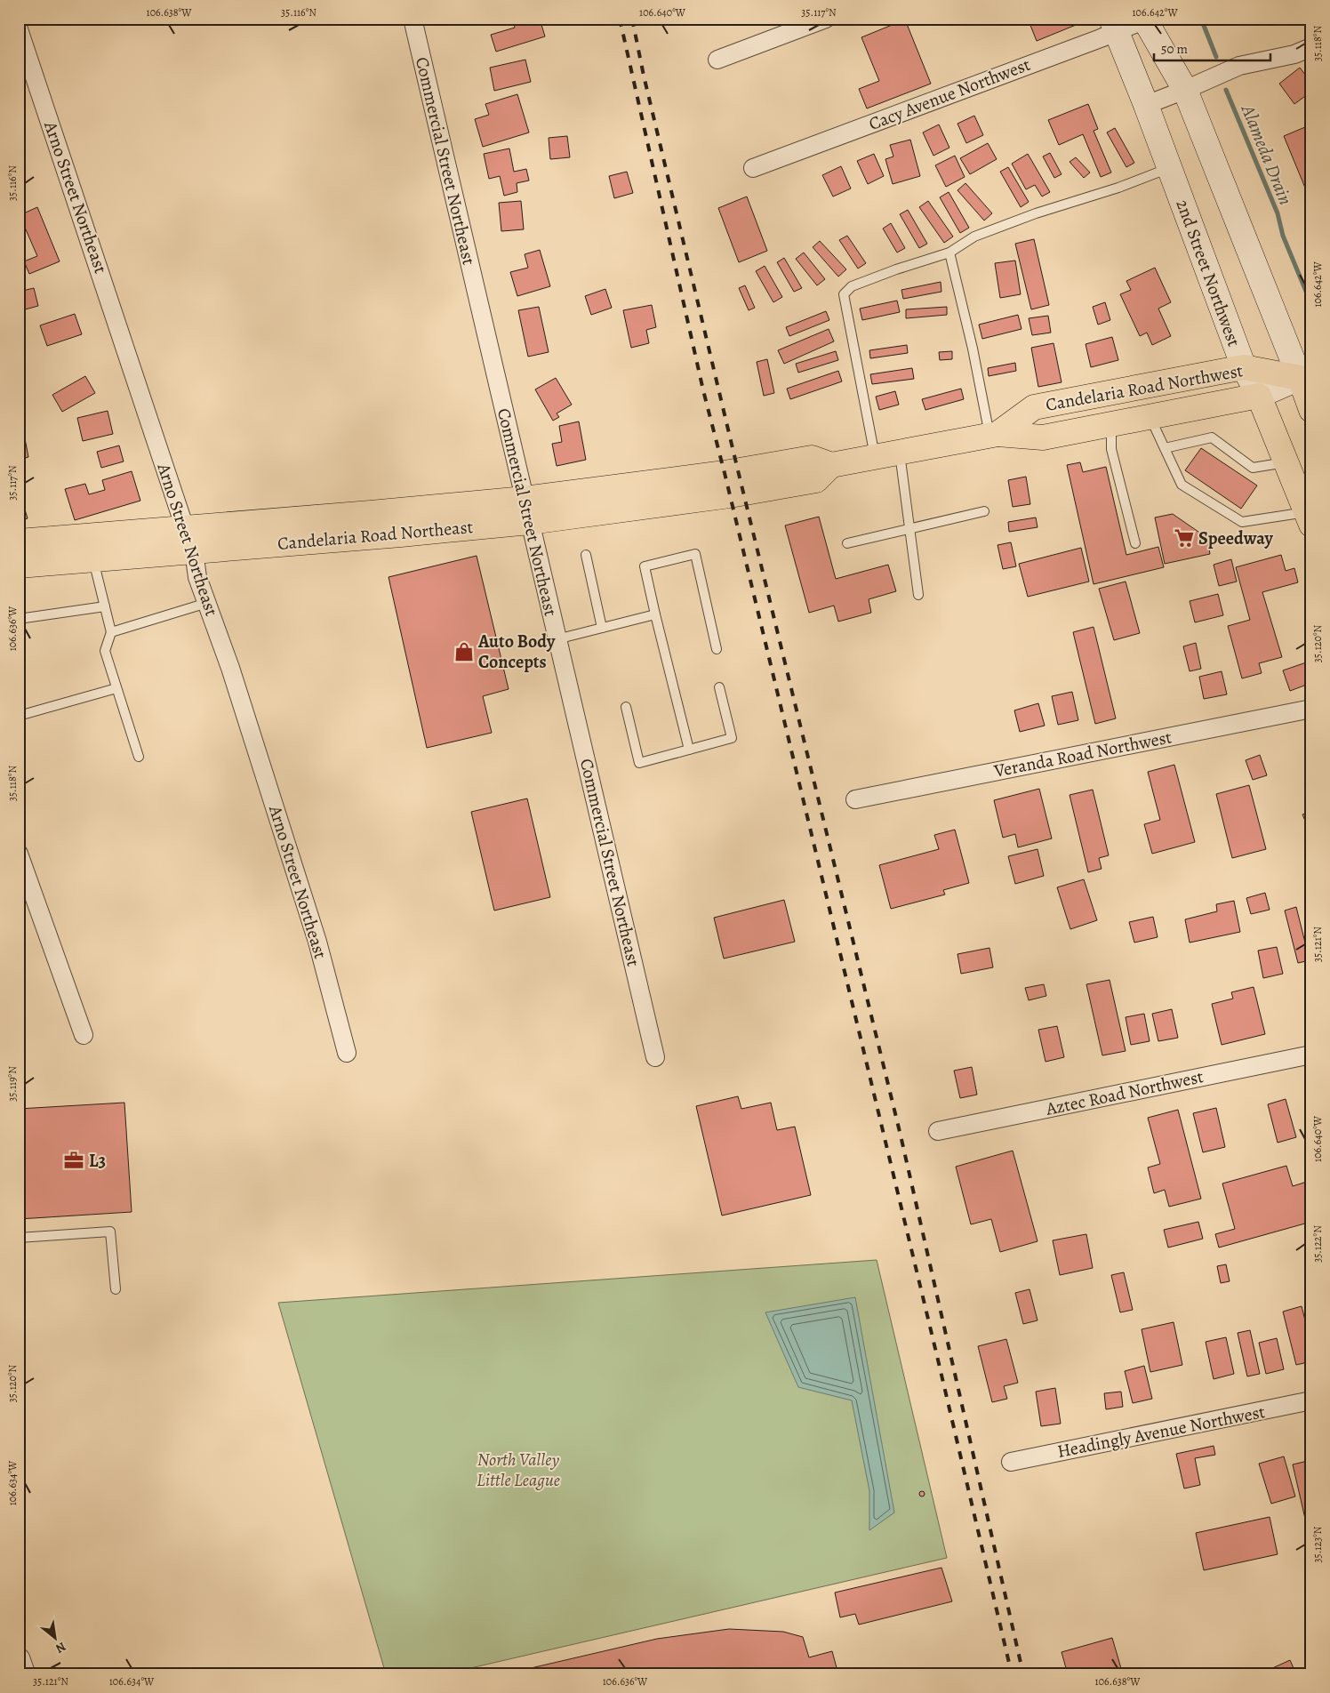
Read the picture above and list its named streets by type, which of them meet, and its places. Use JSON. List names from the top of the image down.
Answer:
{
  "streets": {
    "main road": ["2nd Street Northwest", "Candelaria Road Northwest", "Candelaria Road Northeast"],
    "street": [
      "Cacy Avenue Northwest",
      "Commercial Street Northeast",
      "Arno Street Northeast",
      "Veranda Road Northwest",
      "Aztec Road Northwest",
      "Headingly Avenue Northwest"
    ]
  },
  "crossings": [
    ["Cacy Avenue Northwest", "2nd Street Northwest"],
    ["Commercial Street Northeast", "Candelaria Road Northeast"],
    ["Arno Street Northeast", "Candelaria Road Northeast"],
    ["2nd Street Northwest", "Candelaria Road Northwest"],
    ["Candelaria Road Northwest", "Candelaria Road Northeast"]
  ],
  "water": ["Alameda Drain"],
  "parks": ["North Valley Little League"],
  "places": {
    "supermarket": ["Speedway"],
    "shop": ["Auto Body Concepts"],
    "office": ["L3"]
  },
  "scale_bar": "50 m",
  "north": "bottom right",
  "coordinates": [
    "106.638°W",
    "35.116°N",
    "106.640°W",
    "35.117°N",
    "106.642°W",
    "35.118°N",
    "106.636°W",
    "35.120°N",
    "35.121°N",
    "35.119°N",
    "35.122°N",
    "106.634°W",
    "35.123°N"
  ]
}
